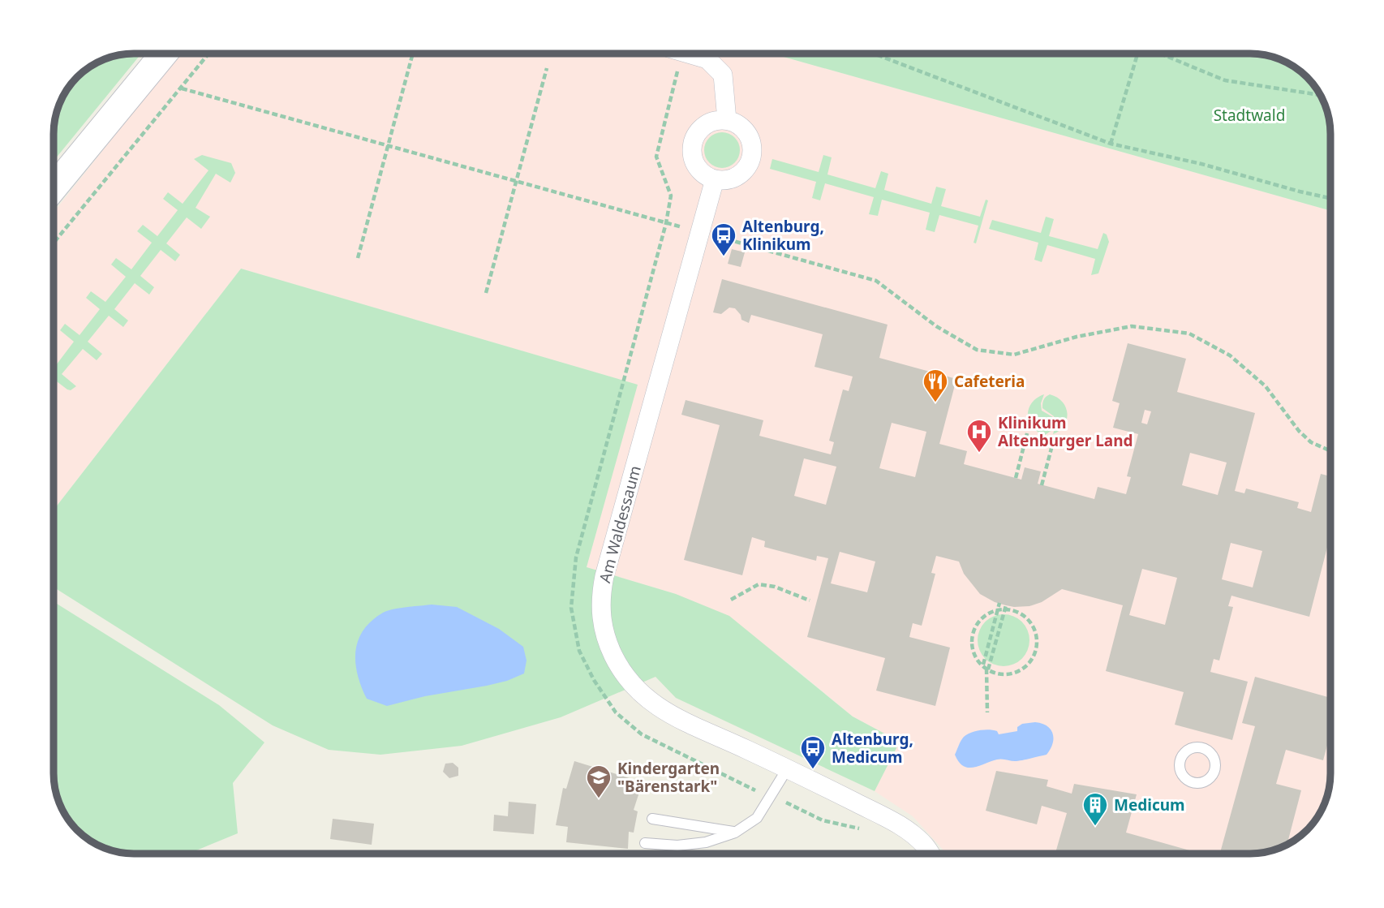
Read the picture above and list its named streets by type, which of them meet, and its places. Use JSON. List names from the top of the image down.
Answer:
{
  "streets": {
    "street": ["Am Waldessaum"]
  },
  "parks": ["Stadtwald"],
  "places": {
    "bus stop": ["Altenburg, Klinikum", "Altenburg, Medicum"],
    "restaurant": ["Cafeteria"],
    "hospital": ["Klinikum Altenburger Land"],
    "school or university": ["Kindergarten \"Bärenstark\""],
    "building": ["Medicum"]
  }
}
